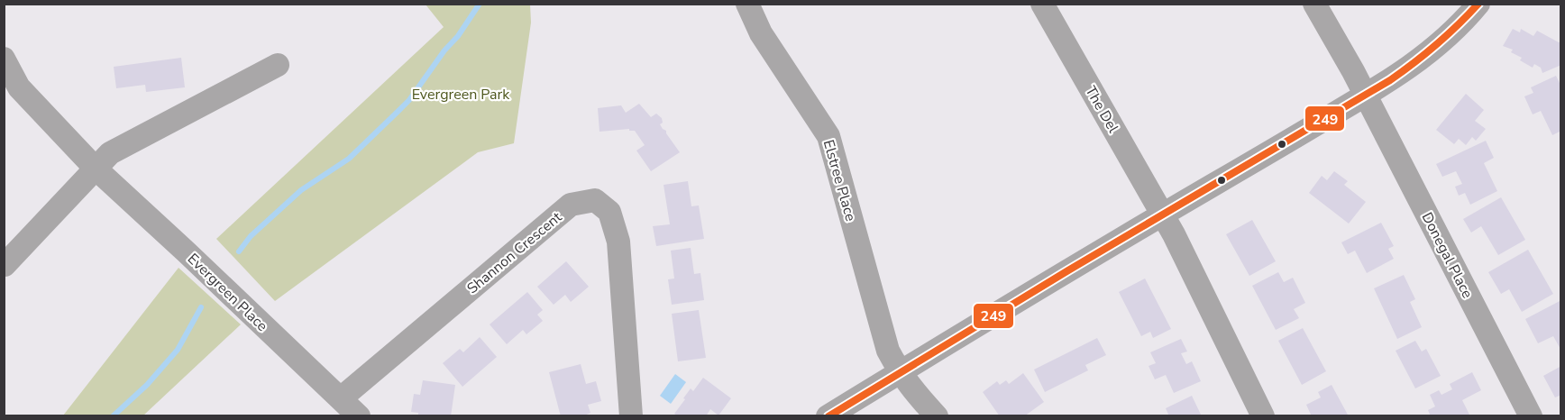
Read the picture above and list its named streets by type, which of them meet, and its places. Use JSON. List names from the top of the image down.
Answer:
{
  "streets": {
    "street": [
      "The Del",
      "Elstree Place",
      "Shannon Crescent",
      "Donegal Place",
      "Evergreen Place"
    ]
  },
  "crossings": [
    ["Shannon Crescent", "Evergreen Place"]
  ],
  "parks": ["Evergreen Park"],
  "lines": ["transit line 249"]
}
